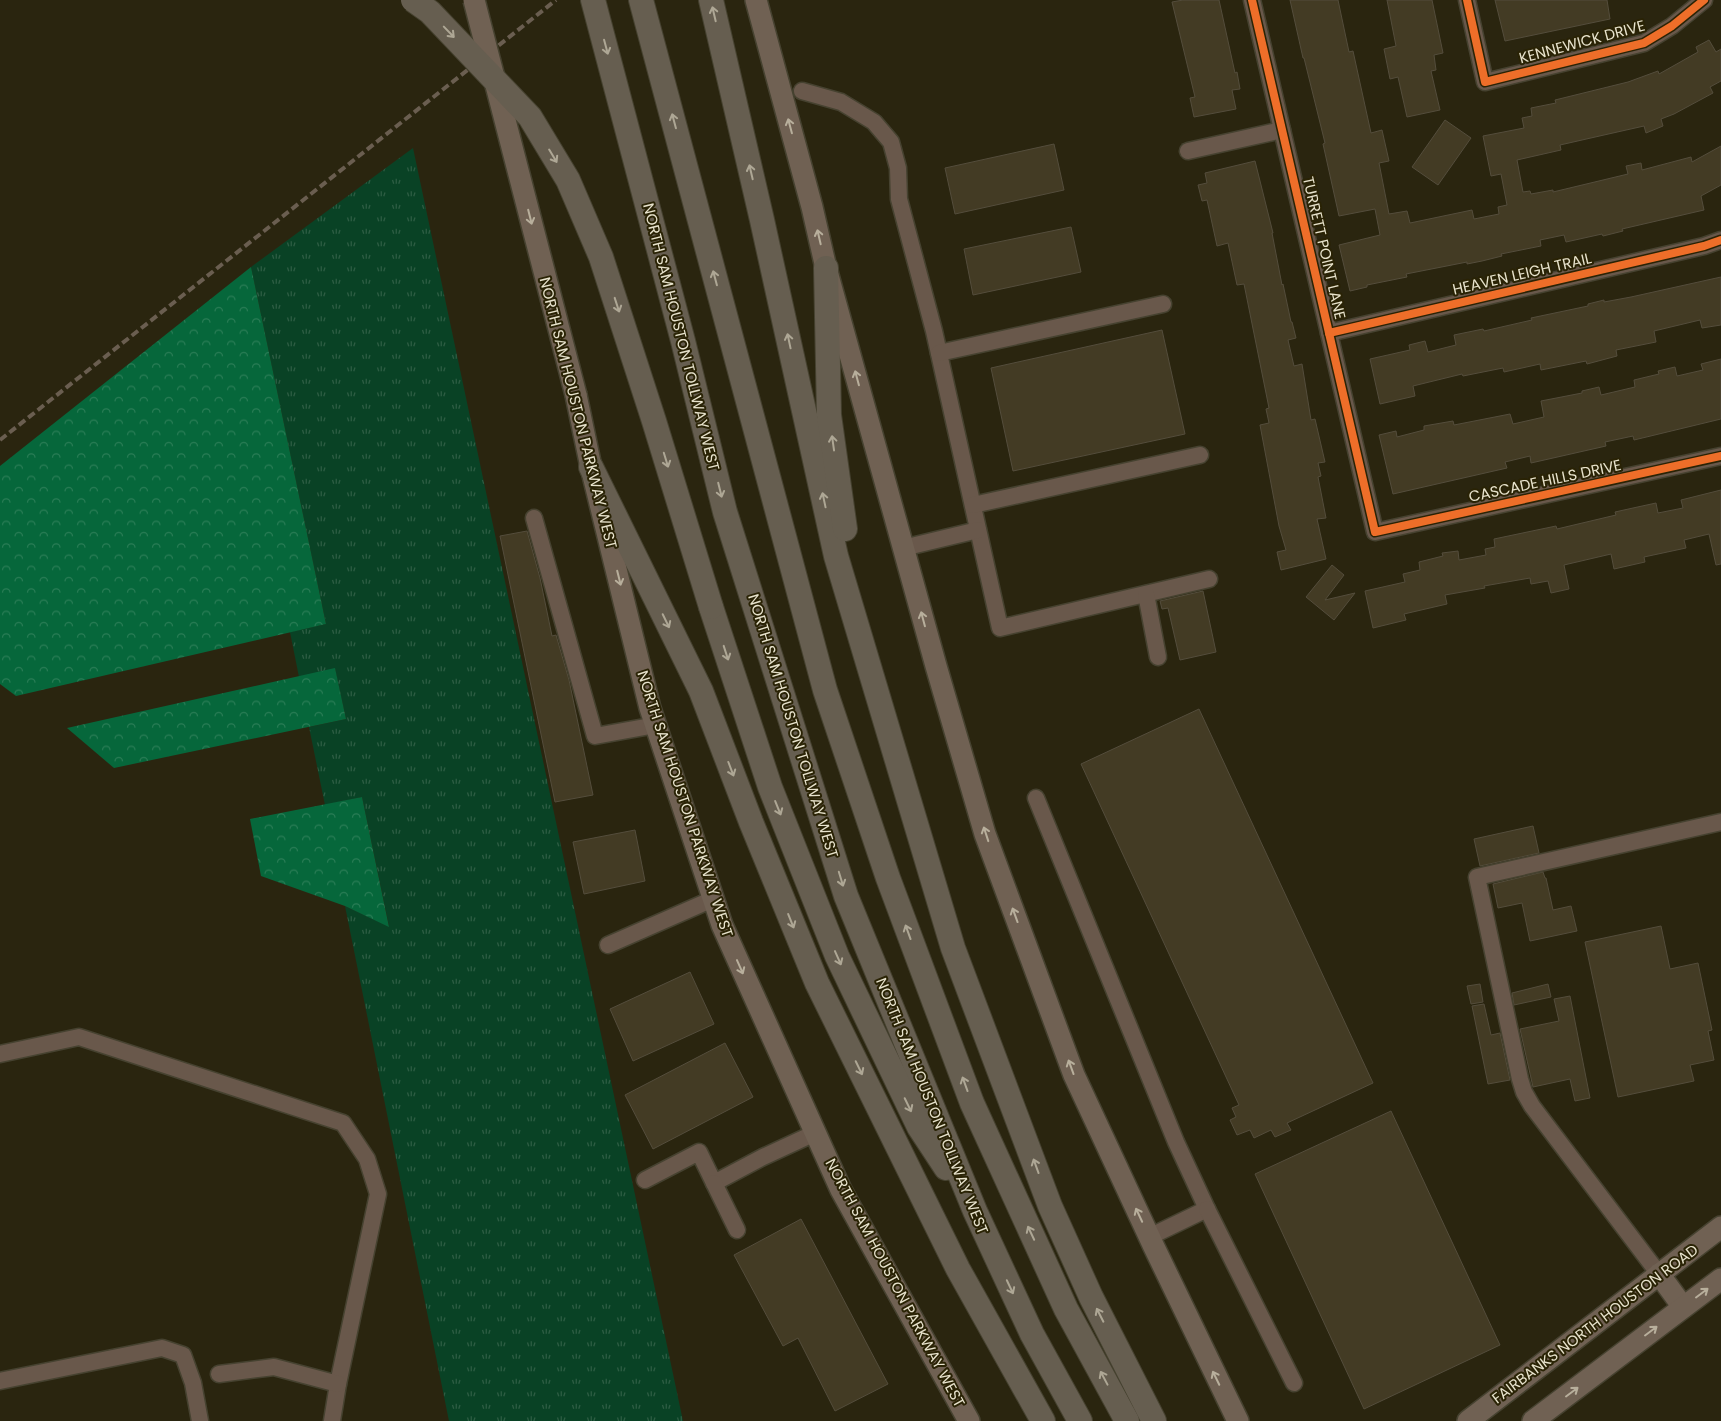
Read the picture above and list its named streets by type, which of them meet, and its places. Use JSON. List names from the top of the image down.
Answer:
{
  "streets": {
    "highway": ["NORTH SAM HOUSTON TOLLWAY WEST"],
    "main road": ["NORTH SAM HOUSTON PARKWAY WEST", "FAIRBANKS NORTH HOUSTON ROAD"],
    "street": [
      "KENNEWICK DRIVE",
      "TURRETT POINT LANE",
      "HEAVEN LEIGH TRAIL",
      "CASCADE HILLS DRIVE"
    ]
  },
  "crossings": [
    ["TURRETT POINT LANE", "HEAVEN LEIGH TRAIL"],
    ["TURRETT POINT LANE", "CASCADE HILLS DRIVE"]
  ],
  "one_way": ["NORTH SAM HOUSTON PARKWAY WEST"]
}
